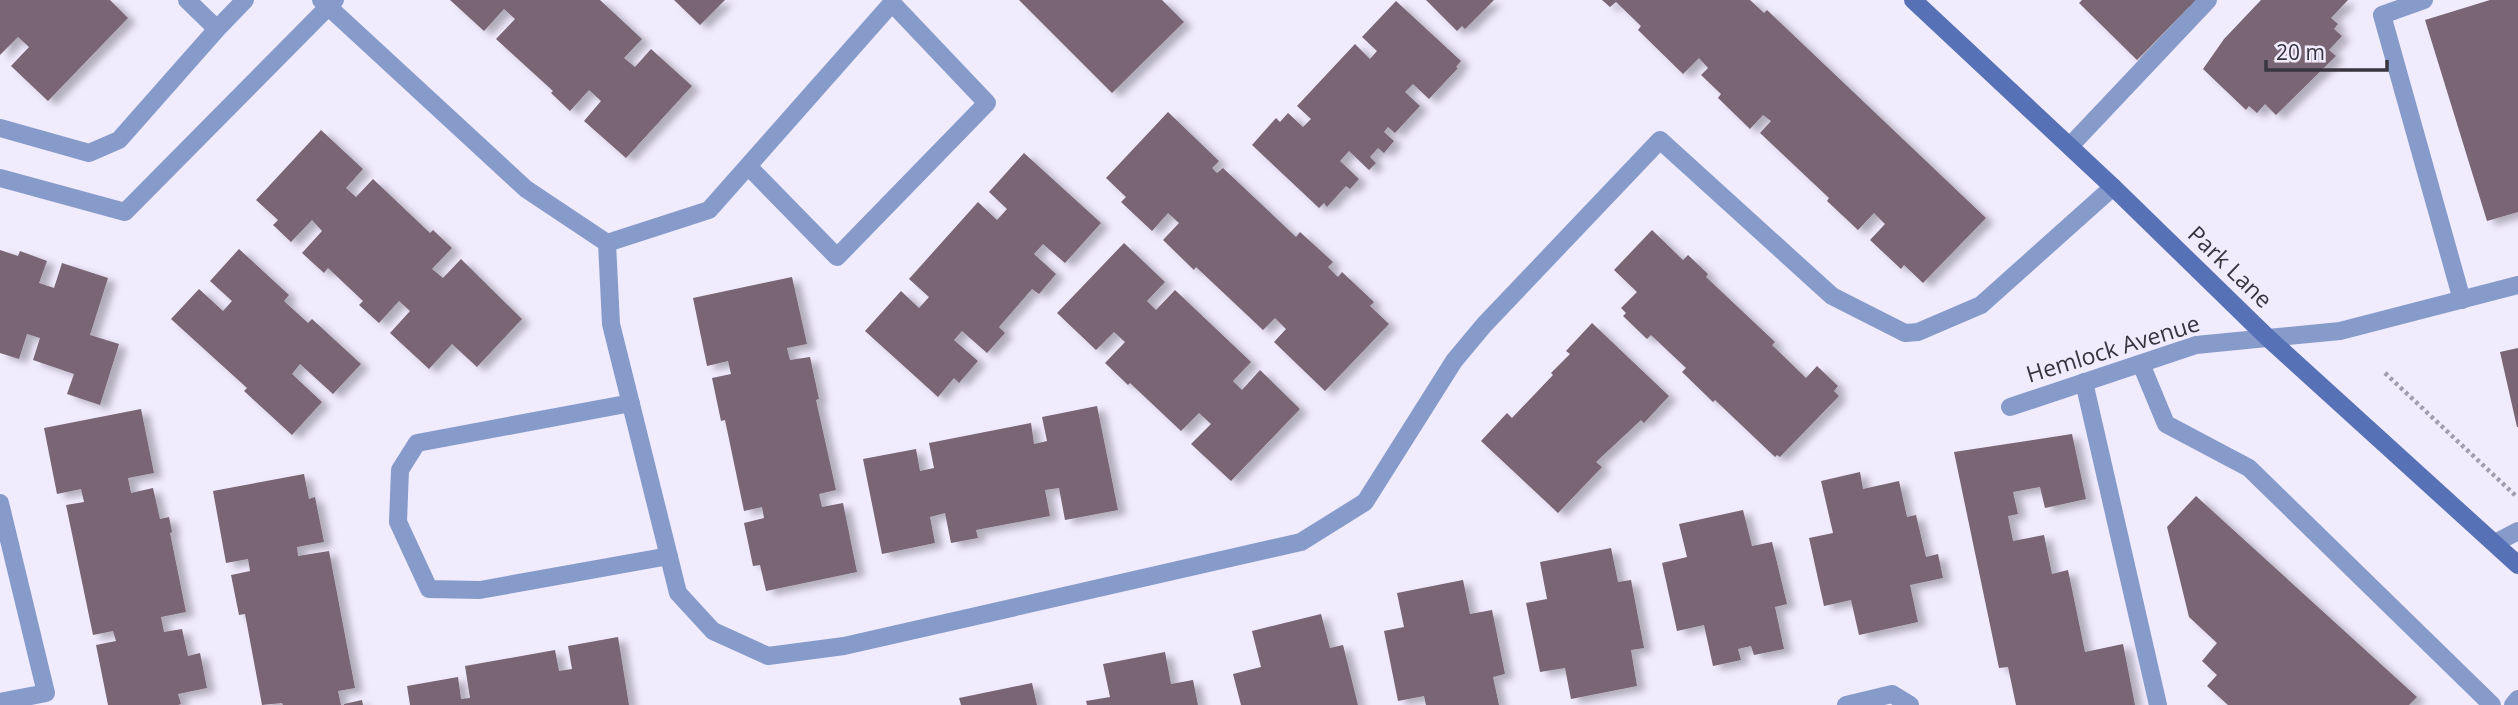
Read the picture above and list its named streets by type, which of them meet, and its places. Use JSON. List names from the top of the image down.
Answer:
{
  "streets": {
    "main road": ["Park Lane"],
    "street": ["Hemlock Avenue"]
  },
  "crossings": [
    ["Park Lane", "Hemlock Avenue"]
  ],
  "scale_bar": "20 m"
}
